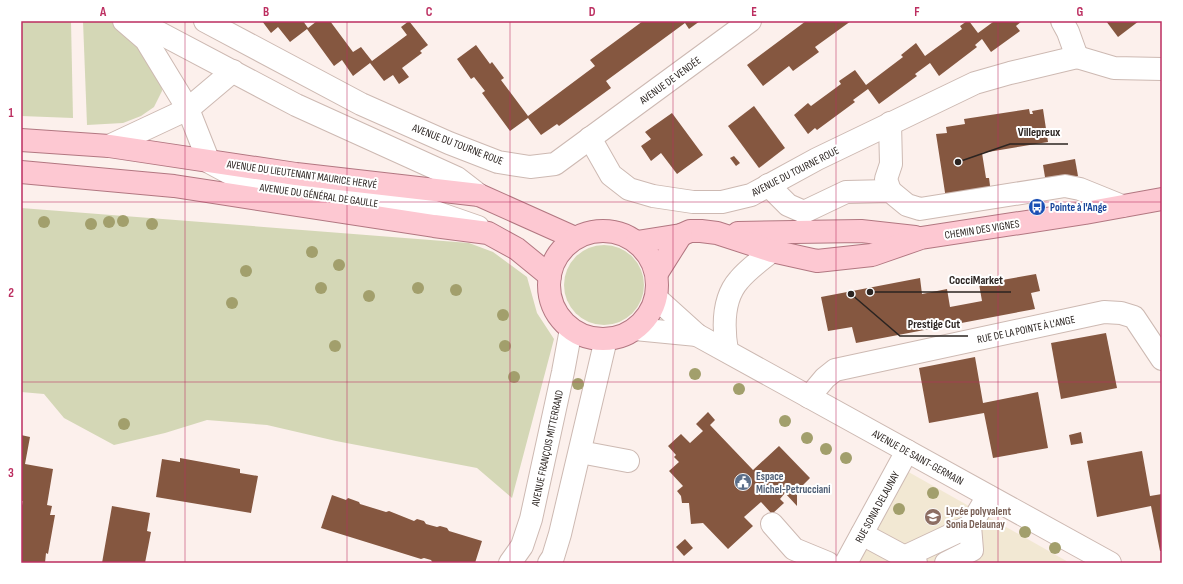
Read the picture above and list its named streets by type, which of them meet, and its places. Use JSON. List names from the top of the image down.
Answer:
{
  "streets": {
    "main road": ["AVENUE DU LIEUTENANT MAURICE HERVÉ", "CHEMIN DES VIGNES"],
    "street": [
      "AVENUE DE VENDÉE",
      "AVENUE DU TOURNE ROUE",
      "AVENUE DU GÉNÉRAL DE GAULLE",
      "RUE DE LA POINTE À L'ANGE",
      "AVENUE FRANÇOIS MITTERRAND",
      "AVENUE DE SAINT-GERMAIN",
      "RUE SONIA DELAUNAY"
    ]
  },
  "crossings": [
    ["AVENUE DE VENDÉE", "AVENUE DU TOURNE ROUE"],
    ["AVENUE DU LIEUTENANT MAURICE HERVÉ", "AVENUE DU GÉNÉRAL DE GAULLE"],
    ["AVENUE DU LIEUTENANT MAURICE HERVÉ", "CHEMIN DES VIGNES"],
    ["AVENUE DU LIEUTENANT MAURICE HERVÉ", "AVENUE FRANÇOIS MITTERRAND"],
    ["AVENUE DU LIEUTENANT MAURICE HERVÉ", "AVENUE DE SAINT-GERMAIN"],
    ["CHEMIN DES VIGNES", "AVENUE FRANÇOIS MITTERRAND"],
    ["CHEMIN DES VIGNES", "AVENUE DE SAINT-GERMAIN"],
    ["RUE DE LA POINTE À L'ANGE", "AVENUE DE SAINT-GERMAIN"],
    ["AVENUE FRANÇOIS MITTERRAND", "AVENUE DE SAINT-GERMAIN"],
    ["AVENUE DE SAINT-GERMAIN", "RUE SONIA DELAUNAY"]
  ],
  "places": {
    "other": ["Villepreux", "CocciMarket", "Prestige Cut"],
    "bus stop": ["Pointe à l'Ange"],
    "public building": ["Espace Michel-Petrucciani"],
    "school or university": ["Lycée polyvalent Sonia Delaunay"]
  },
  "grid": {
    "columns": [
      "A",
      "B",
      "C",
      "D",
      "E",
      "F",
      "G"
    ],
    "rows": ["1", "2", "3"]
  }
}
